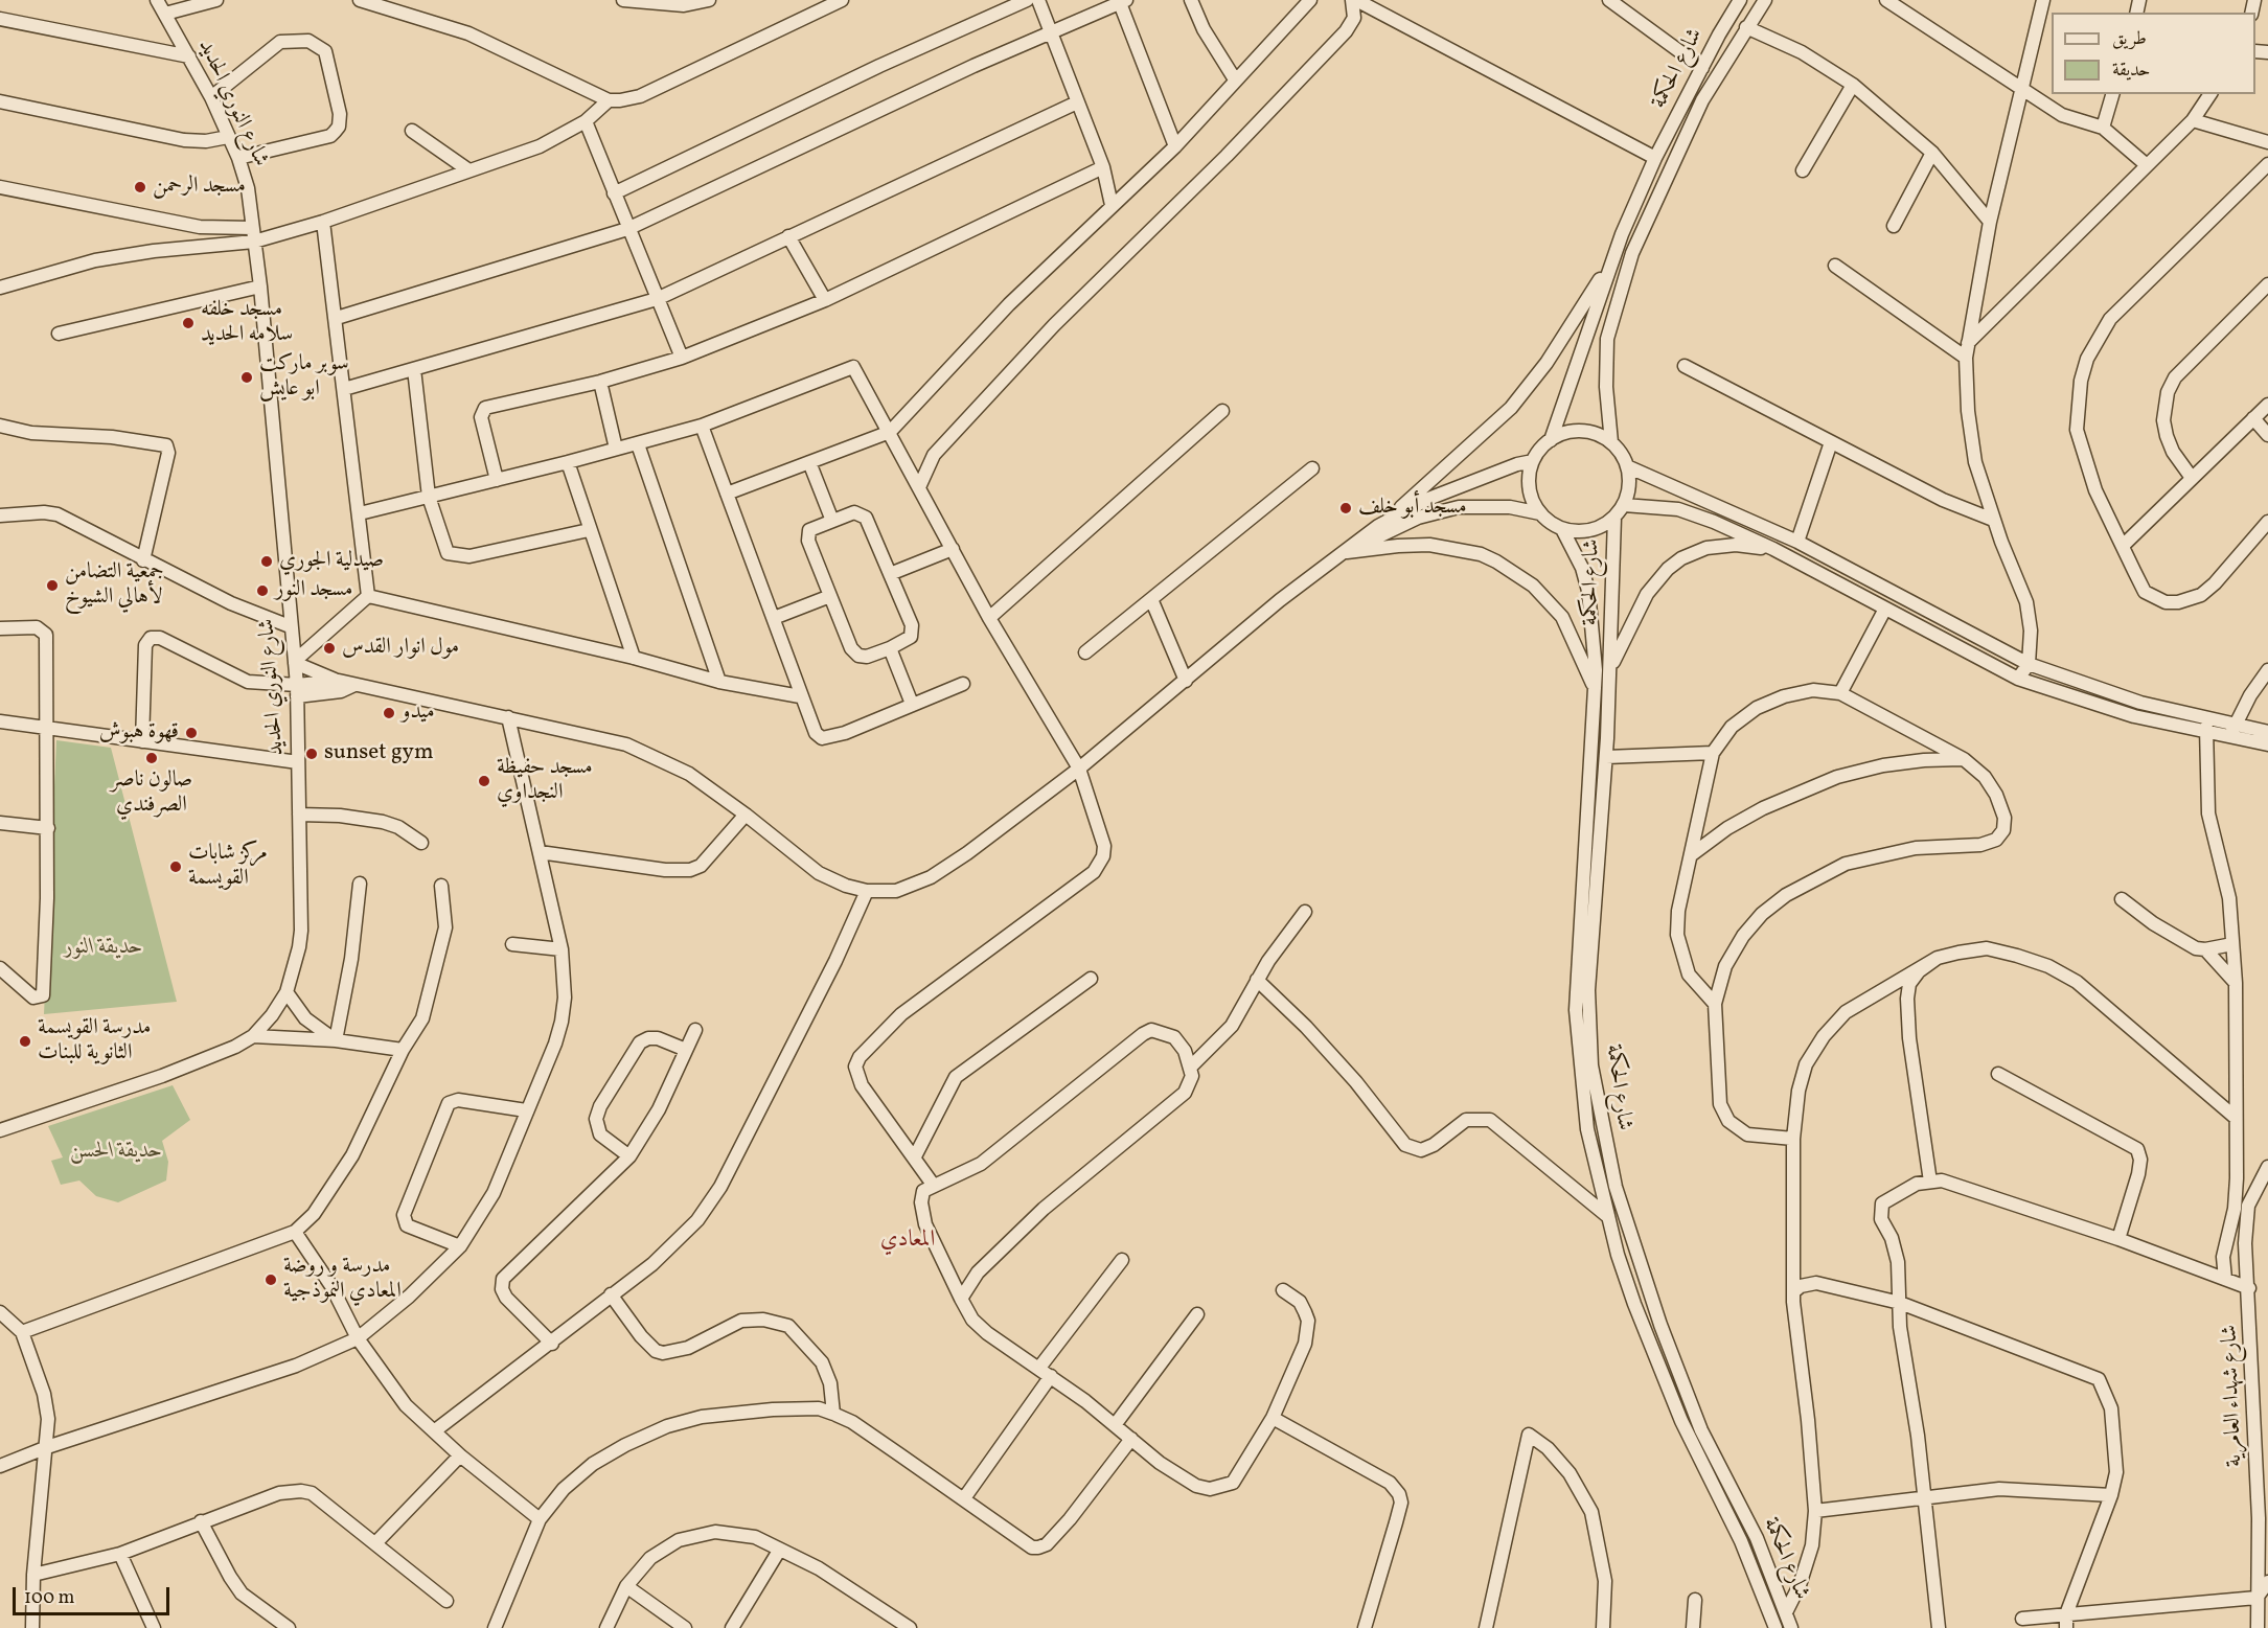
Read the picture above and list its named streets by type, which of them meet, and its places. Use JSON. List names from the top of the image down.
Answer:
{
  "streets": {
    "street": ["شارع الحكمة", "شارع النوري الحديد", "شارع شهداء العامرية"]
  },
  "districts": ["المعادي"],
  "parks": ["حديقة النور", "حديقة الحسن"],
  "places": [
    "مسجد الرحمن",
    "مسجد خلفه سلامه الحديد",
    "سوبر ماركت ابو عايش",
    "مسجد أبو خلف",
    "صيدلية الجوري",
    "جمعية التضامن لأهالي الشيوخ",
    "مسجد النور",
    "مول انوار القدس",
    "ميدو",
    "قهوة هبوش",
    "sunset gym",
    "صالون ناصر الصرفندي",
    "مسجد حفيظة النجداوي",
    "مركز شابات القويسمة",
    "مدرسة القويسمة الثانوية للبنات",
    "مدرسة و روضة المعادي النموذجية"
  ],
  "legend": ["طريق", "حديقة"],
  "scale_bar": "100 m"
}
